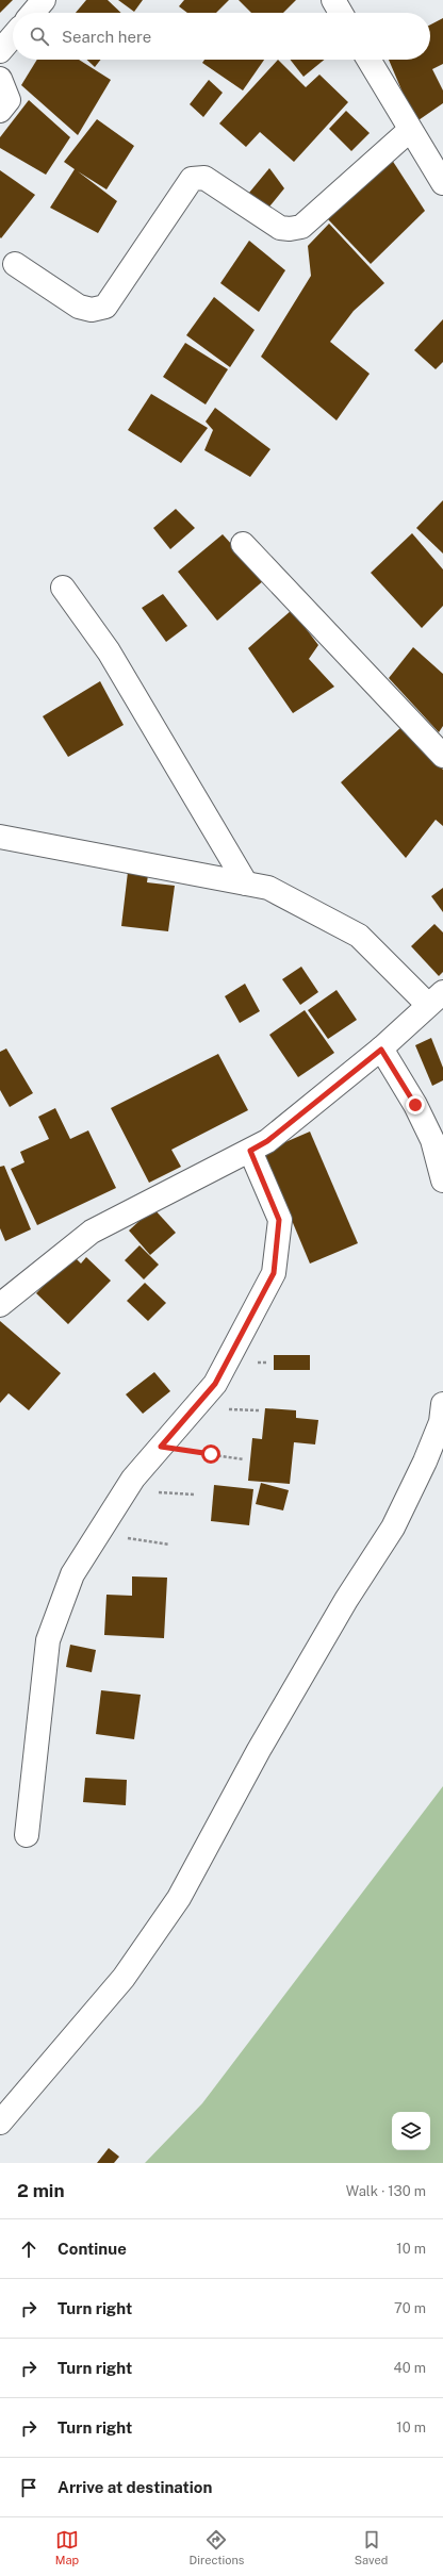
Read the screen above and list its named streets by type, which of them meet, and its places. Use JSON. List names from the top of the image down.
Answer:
{
  "page": {
    "search": "Search here",
    "heading": ["2 min", "Walk · 130 m"],
    "list": [
      ["Continue", "10 m"],
      ["Turn right", "70 m"],
      ["Turn right", "40 m"],
      ["Turn right", "10 m"],
      "Arrive at destination"
    ],
    "nav": ["Map", "Directions", "Saved"]
  }
}
